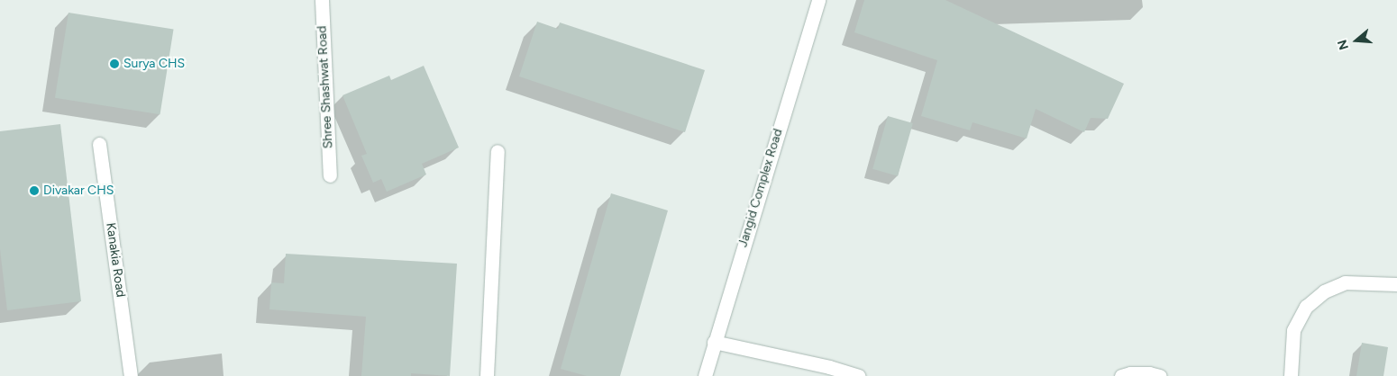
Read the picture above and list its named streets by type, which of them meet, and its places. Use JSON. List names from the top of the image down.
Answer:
{
  "streets": {
    "street": ["Shree Shashwat Road", "Jangid Complex Road", "Kanakia Road"]
  },
  "places": ["Surya CHS", "Divakar CHS"],
  "north": "left"
}
